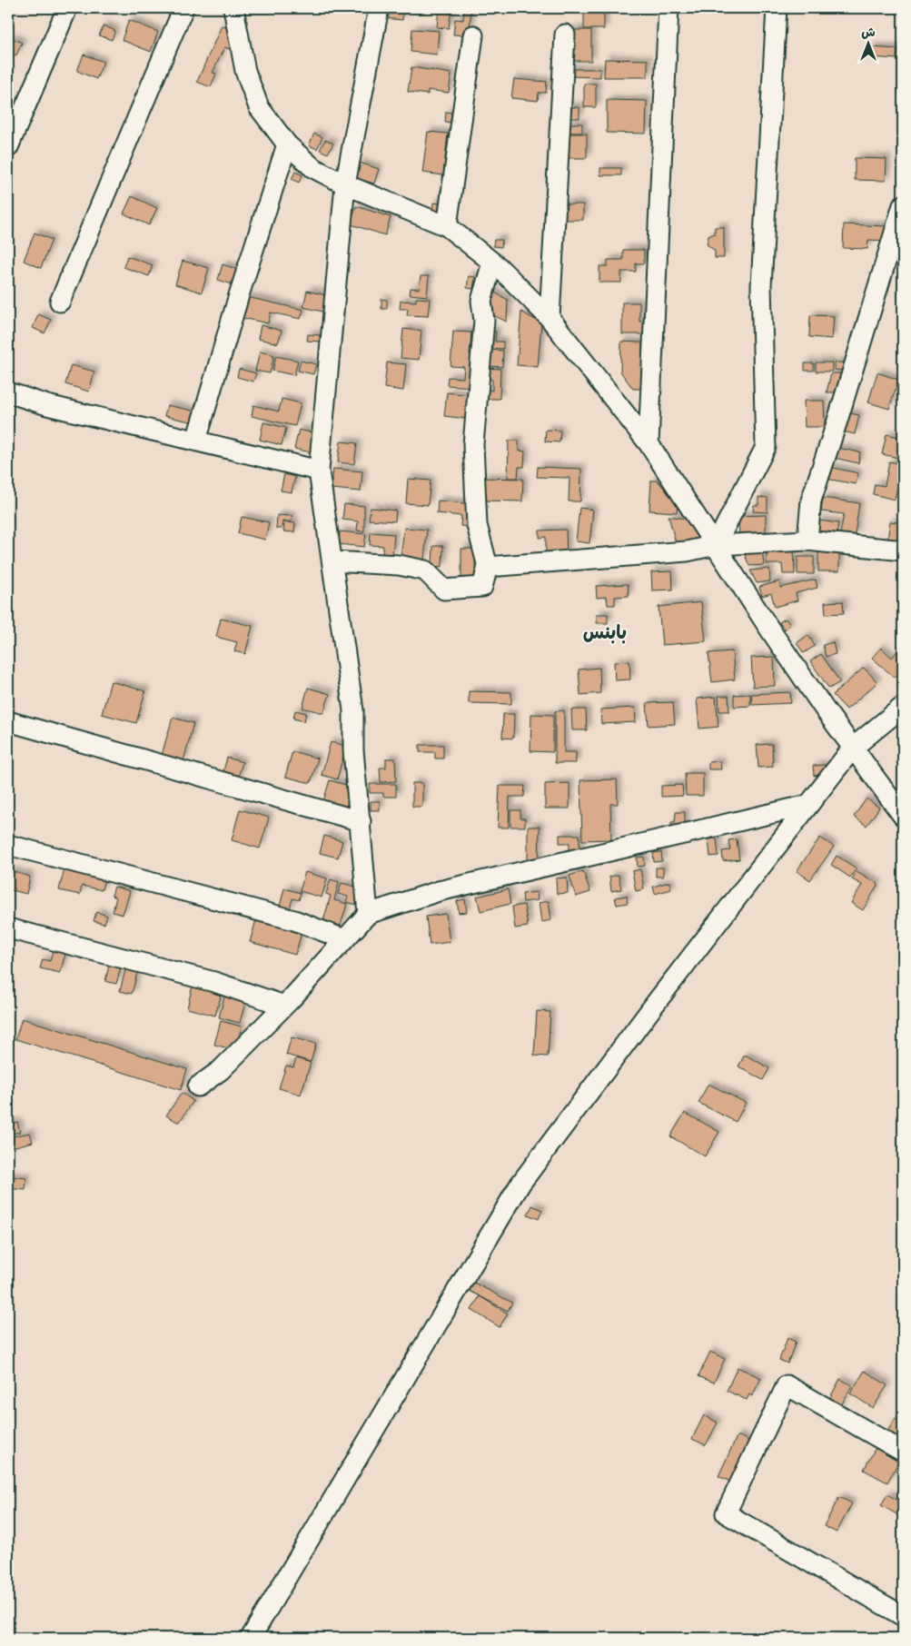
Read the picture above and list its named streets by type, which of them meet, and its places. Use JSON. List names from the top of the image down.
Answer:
{
  "districts": ["بابنس"],
  "north": "top"
}
